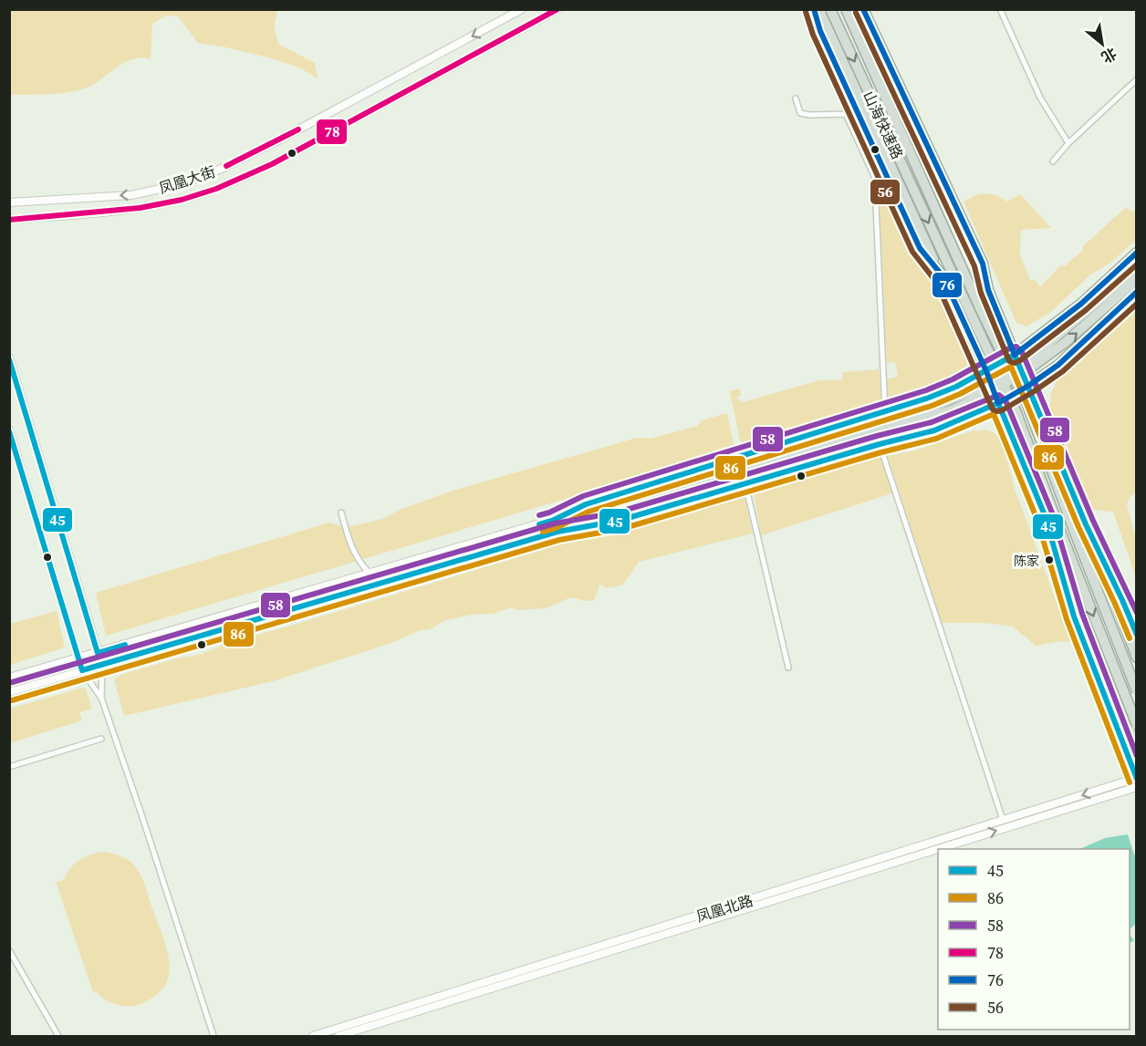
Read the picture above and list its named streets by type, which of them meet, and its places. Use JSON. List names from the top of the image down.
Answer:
{
  "streets": {
    "highway": ["山海快速路"],
    "main road": ["凤凰大街", "凤凰北路"]
  },
  "places": ["陈家"],
  "lines": [
    "transit line 78",
    "transit line 76",
    "transit line 56",
    "transit line 58",
    "transit line 45",
    "transit line 86"
  ],
  "legend": [
    "45",
    "86",
    "58",
    "78",
    "76",
    "56"
  ],
  "north": "bottom right"
}
